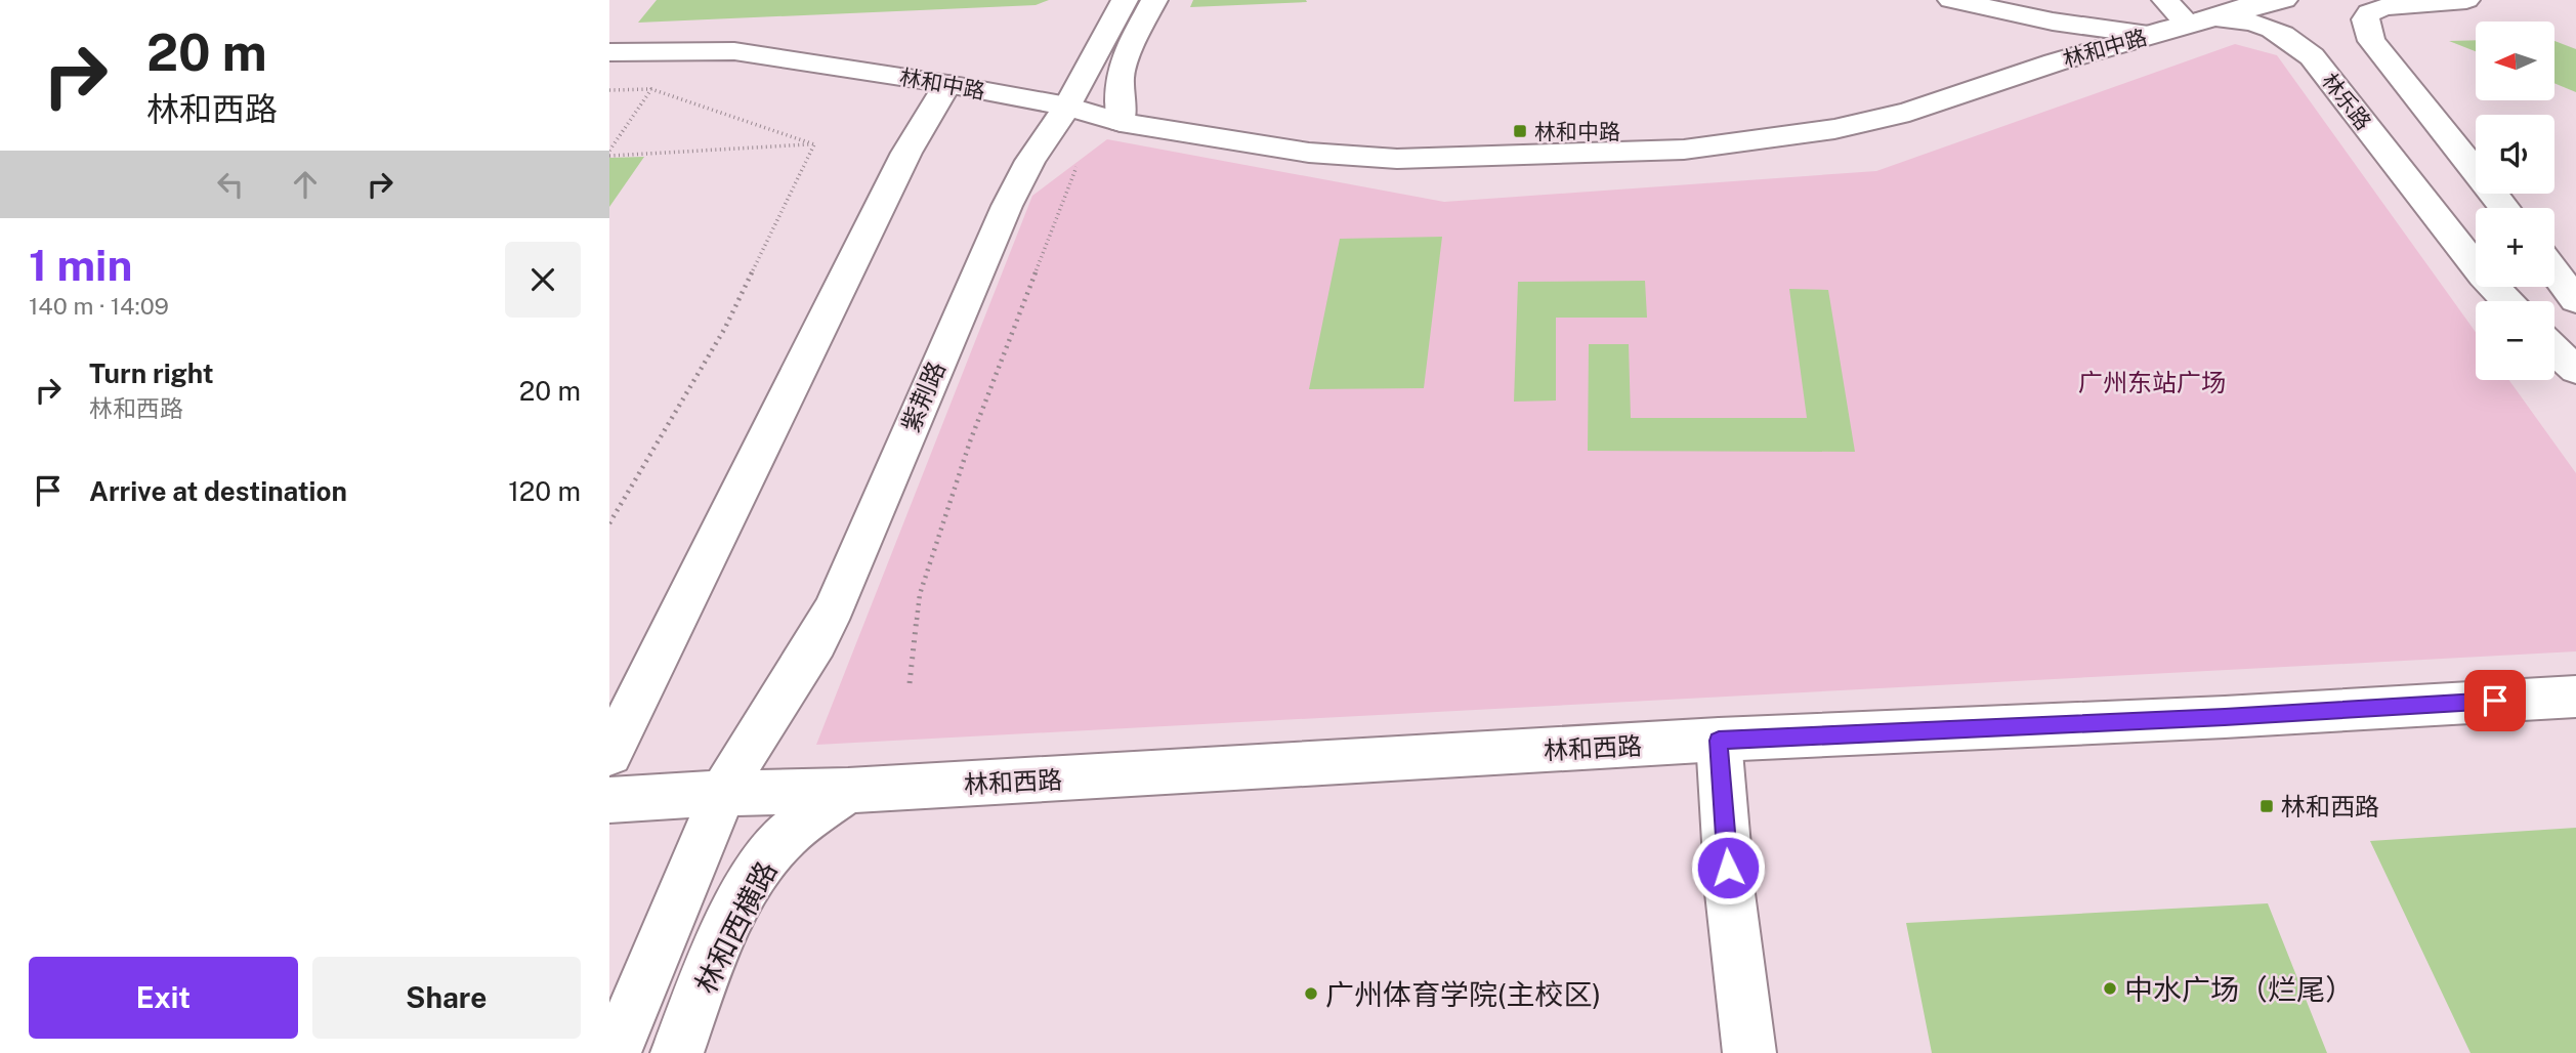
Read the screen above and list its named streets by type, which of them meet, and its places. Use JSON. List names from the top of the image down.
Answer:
{
  "streets": {
    "main road": [
      "林和中路",
      "林乐路",
      "紫荆路",
      "林和西路",
      "林和西横路"
    ]
  },
  "crossings": [
    ["林和中路", "林乐路"],
    ["林和中路", "紫荆路"],
    ["紫荆路", "林和西路"],
    ["林和西路", "林和西横路"]
  ],
  "parks": ["广州东站广场"],
  "places": {
    "transit": ["林和中路", "林和西路"],
    "other": ["中水广场（烂尾）", "广州体育学院(主校区)"]
  },
  "north": "left",
  "page": {
    "turn": ["20 m", "林和西路"],
    "map_buttons": ["+", "−"],
    "heading": ["1 min", "140 m · 14:09"],
    "list": [
      {
        "name": "Turn right",
        "note": "林和西路",
        "value": "20 m"
      },
      {
        "name": "Arrive at destination",
        "value": "120 m"
      }
    ],
    "buttons": ["Exit", "Share"]
  }
}
